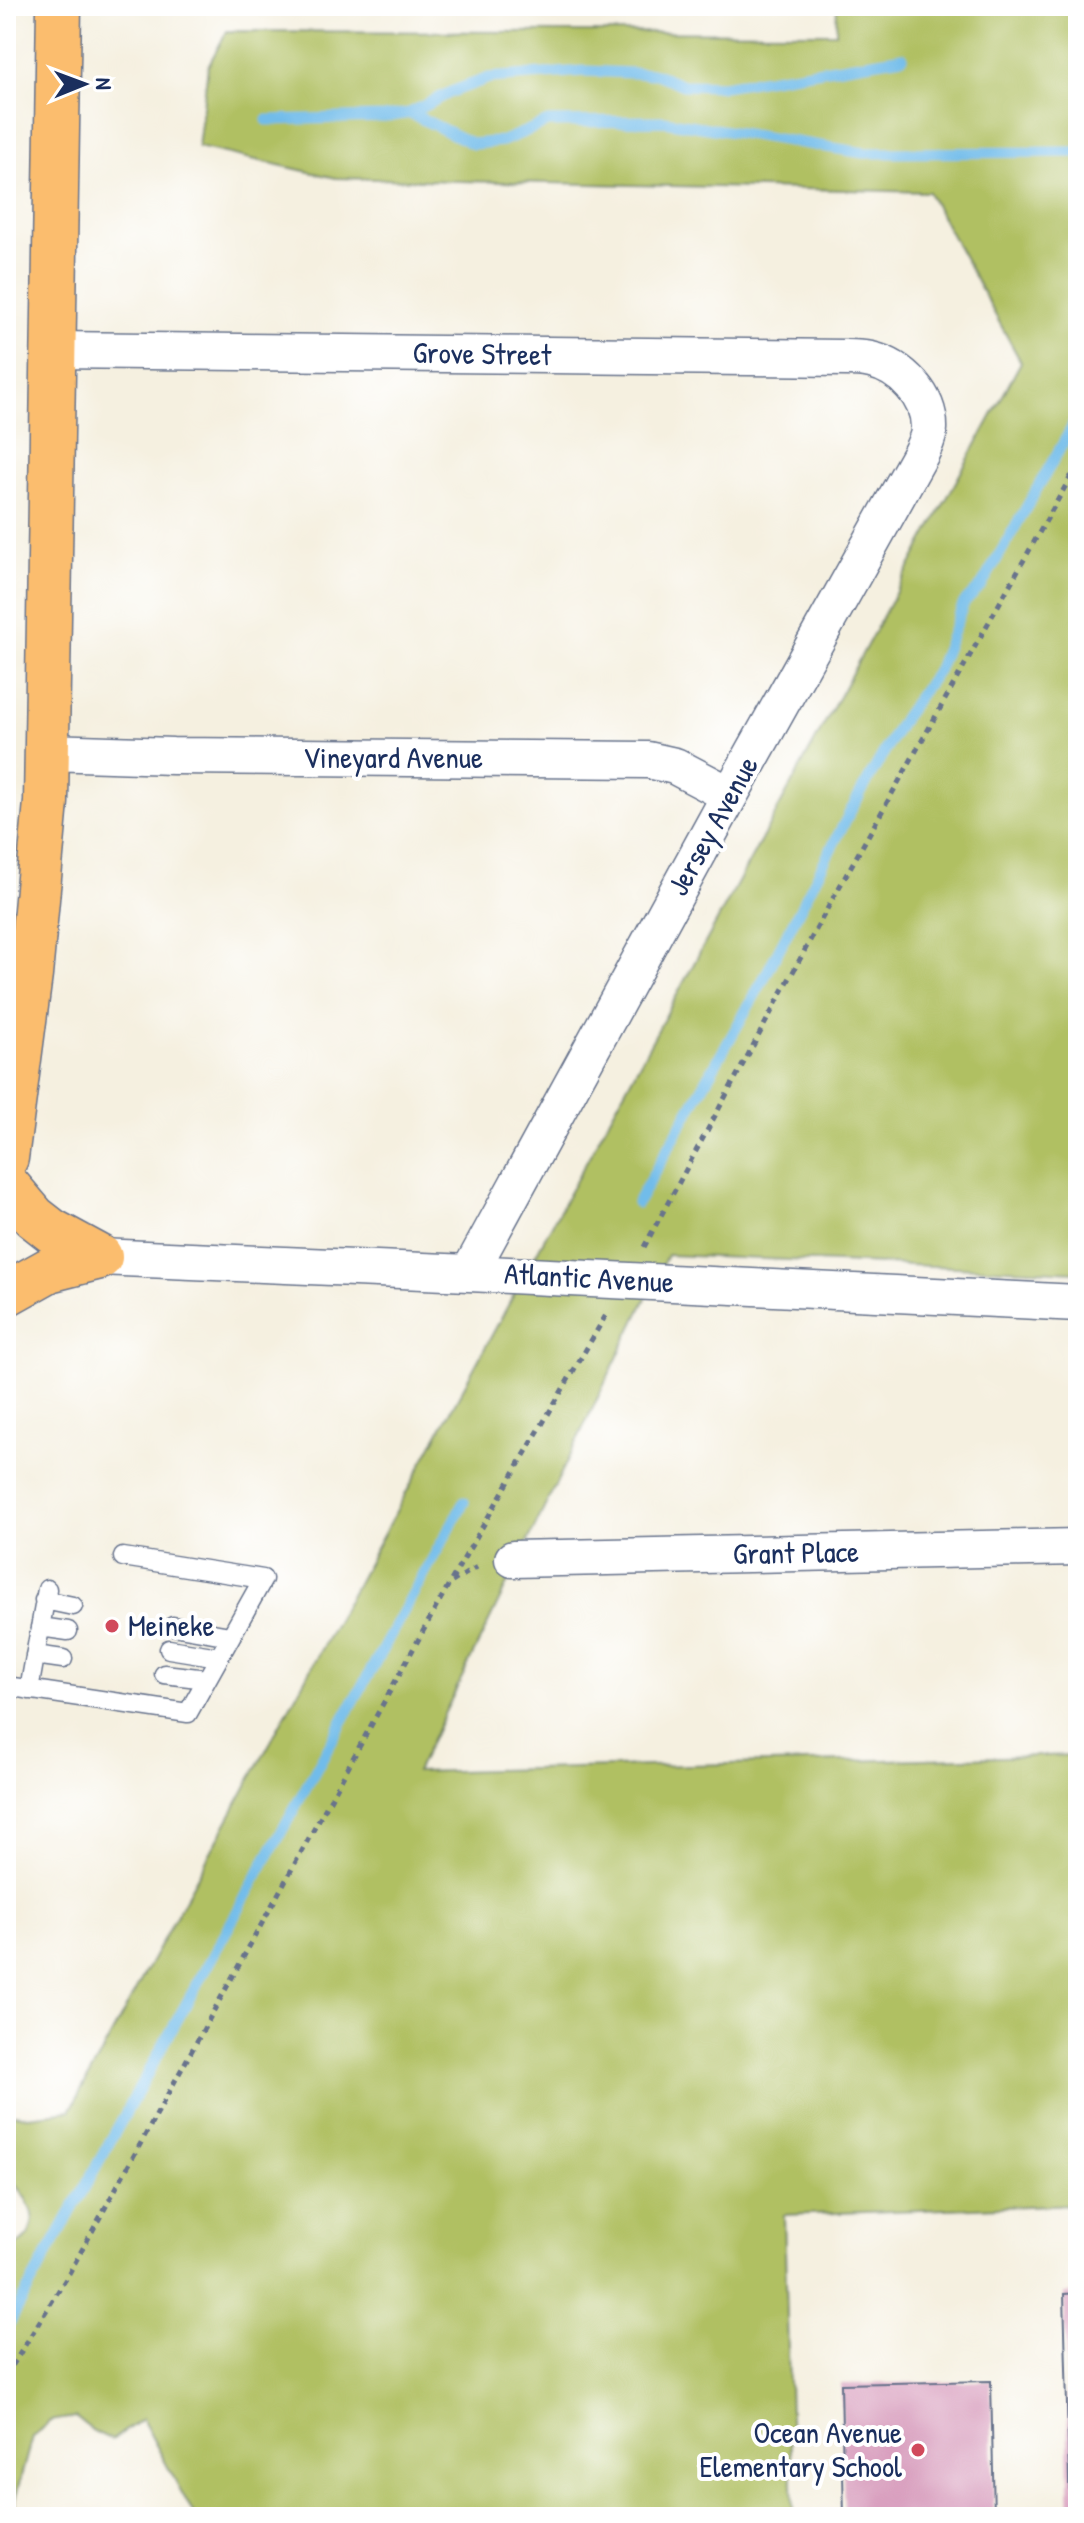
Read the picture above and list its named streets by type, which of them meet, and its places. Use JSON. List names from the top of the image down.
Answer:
{
  "streets": {
    "street": [
      "Grove Street",
      "Vineyard Avenue",
      "Jersey Avenue",
      "Atlantic Avenue",
      "Grant Place"
    ]
  },
  "crossings": [
    ["Grove Street", "Jersey Avenue"],
    ["Vineyard Avenue", "Jersey Avenue"],
    ["Jersey Avenue", "Atlantic Avenue"]
  ],
  "places": ["Meineke", "Ocean Avenue Elementary School"],
  "north": "right"
}
